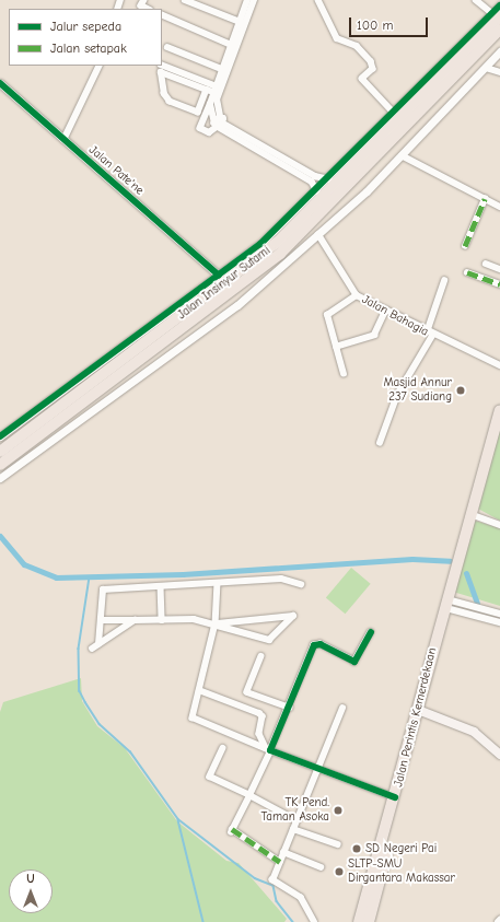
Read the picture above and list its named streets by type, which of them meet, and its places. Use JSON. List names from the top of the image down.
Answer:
{
  "streets": {
    "highway": ["Jalan Insinyur Sutami", "Jalan Perintis Kemerdekaan"],
    "street": ["Jalan Pate'ne", "Jalan Bahagia"]
  },
  "places": [
    "Masjid Annur 237 Sudiang",
    "TK Pend. Taman Asoka",
    "SD Negeri Pai",
    "SLTP-SMU Dirgantara Makassar"
  ],
  "legend": ["Jalur sepeda", "Jalan setapak"],
  "scale_bar": "100 m",
  "north": "top"
}
